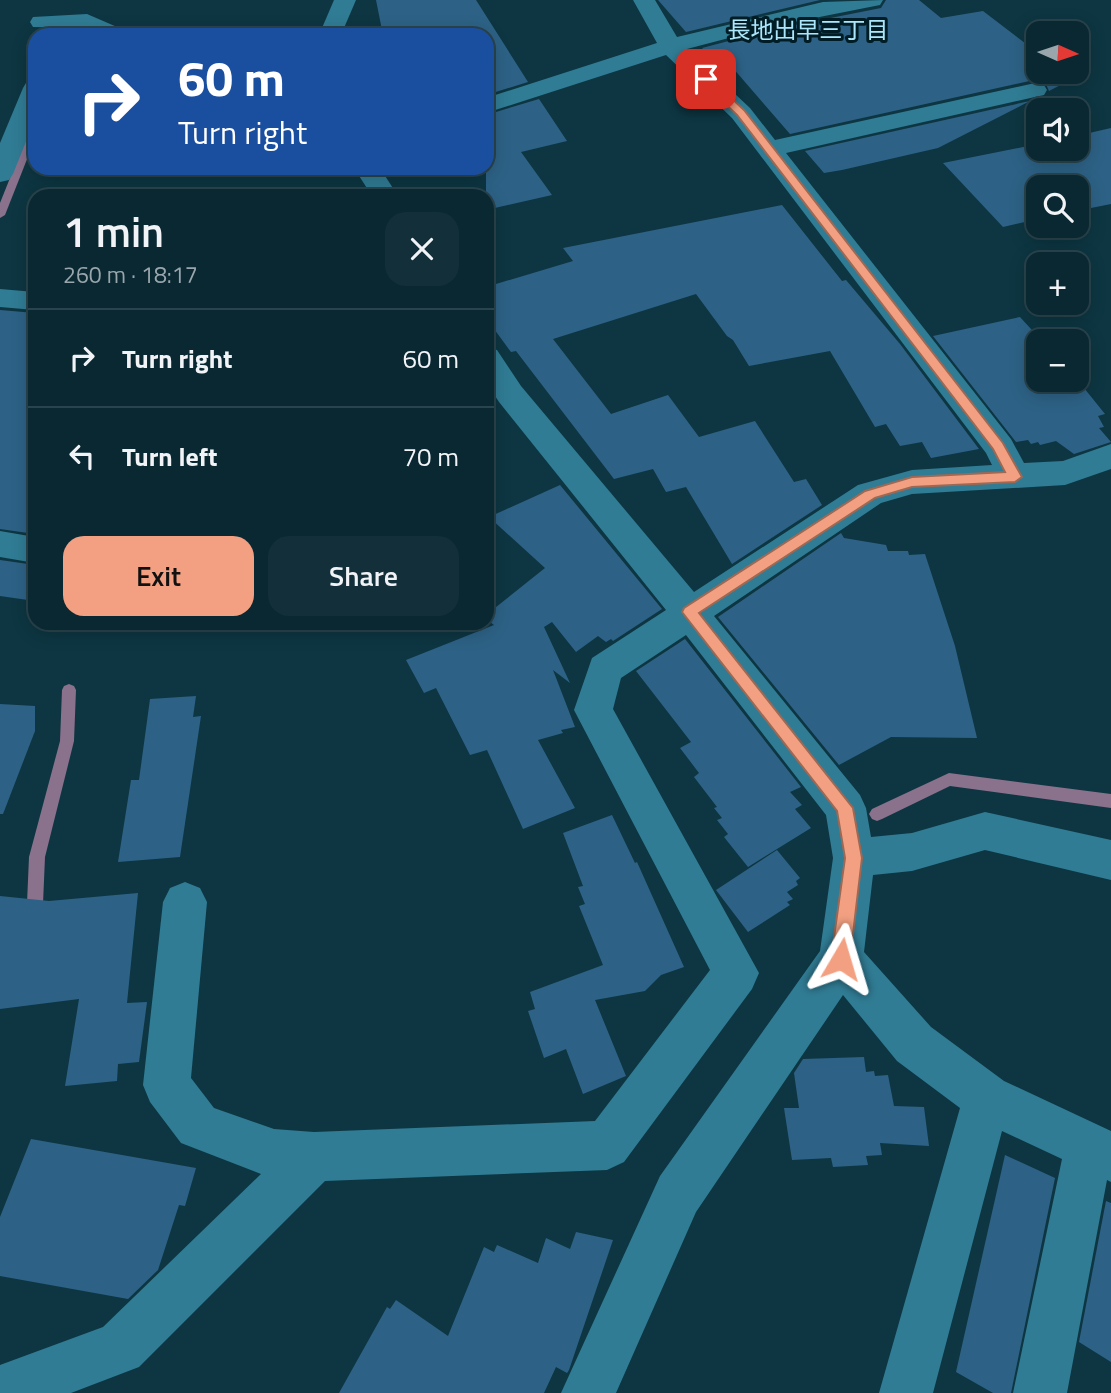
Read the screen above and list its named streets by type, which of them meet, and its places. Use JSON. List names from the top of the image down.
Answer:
{
  "districts": ["長地出早三丁目"],
  "north": "right",
  "page": {
    "map_buttons": ["+", "−"],
    "turn": ["60 m", "Turn right"],
    "heading": ["1 min", "260 m · 18:17"],
    "list": [
      {
        "name": "Turn right",
        "value": "60 m"
      },
      {
        "name": "Turn left",
        "value": "70 m"
      }
    ],
    "buttons": ["Exit", "Share"]
  }
}
